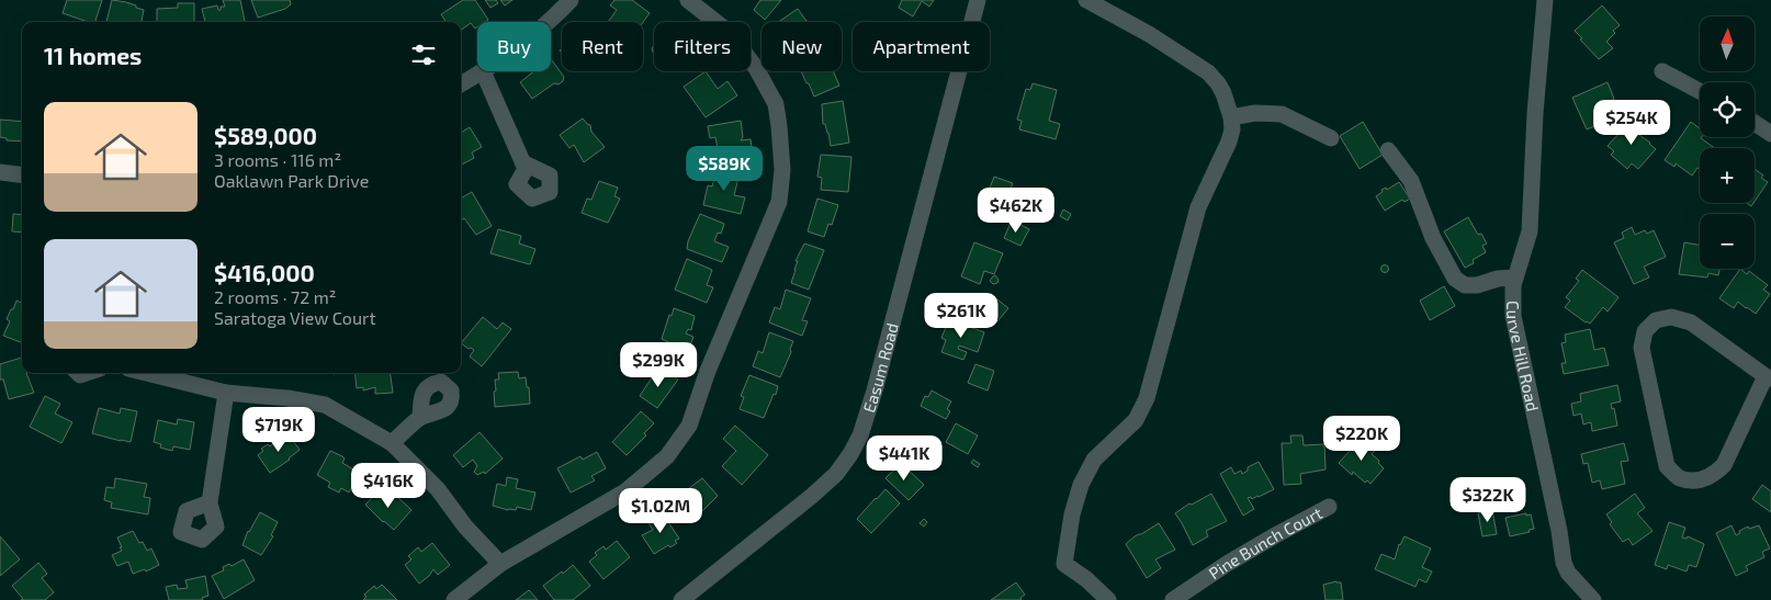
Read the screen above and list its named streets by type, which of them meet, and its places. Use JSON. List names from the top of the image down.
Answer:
{
  "streets": {
    "street": ["Curve Hill Road", "Easum Road", "Pine Bunch Court"]
  },
  "north": "top",
  "page": {
    "map_buttons": ["+", "−"],
    "chip": [
      "Buy",
      "Rent",
      "Filters",
      "New",
      "Apartment"
    ],
    "heading": "11 homes",
    "list": [
      {
        "name": "$589,000",
        "note": "3 rooms · 116 m² · Oaklawn Park Drive"
      },
      {
        "name": "$416,000",
        "note": "2 rooms · 72 m² · Saratoga View Court"
      }
    ],
    "price": [
      "$254K",
      "$589K",
      "$462K",
      "$261K",
      "$299K",
      "$719K",
      "$220K",
      "$441K",
      "$416K",
      "$322K",
      "$1.02M"
    ]
  }
}
